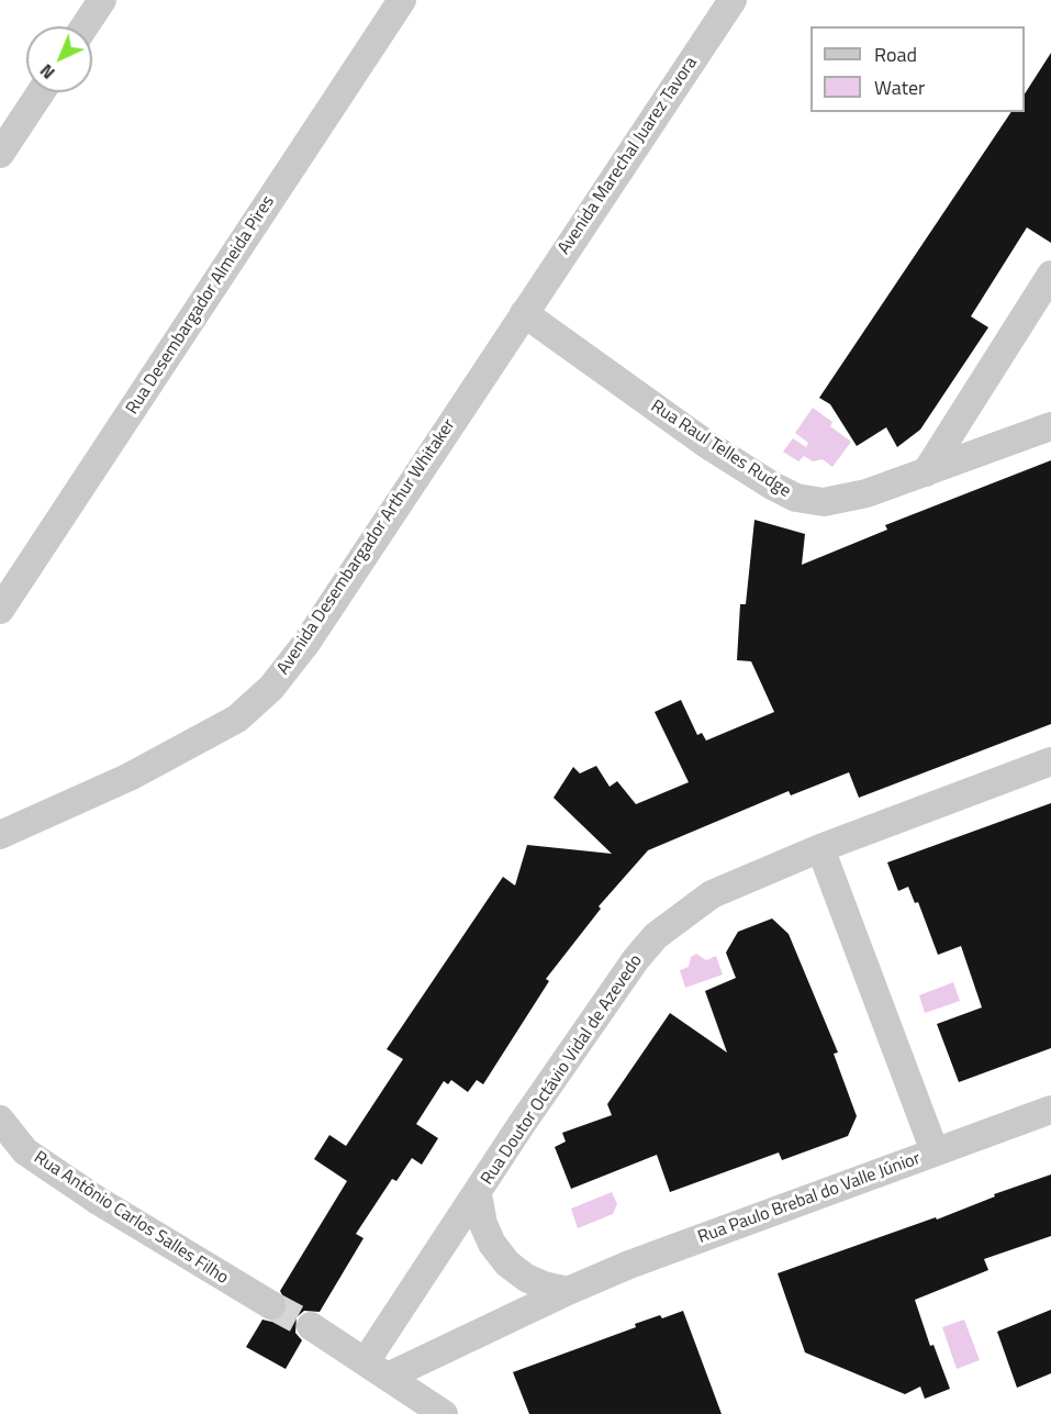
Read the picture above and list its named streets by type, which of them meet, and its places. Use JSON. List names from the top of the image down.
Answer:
{
  "streets": {
    "street": [
      "Avenida Marechal Juarez Tavora",
      "Rua Desembargador Almeida Pires",
      "Rua Raul Telles Rudge",
      "Avenida Desembargador Arthur Whitaker",
      "Rua Doutor Octávio Vidal de Azevedo",
      "Rua Paulo Brebal do Valle Júnior",
      "Rua Antônio Carlos Salles Filho"
    ]
  },
  "crossings": [
    ["Avenida Marechal Juarez Tavora", "Rua Raul Telles Rudge"],
    ["Avenida Marechal Juarez Tavora", "Avenida Desembargador Arthur Whitaker"],
    ["Rua Raul Telles Rudge", "Avenida Desembargador Arthur Whitaker"],
    ["Rua Doutor Octávio Vidal de Azevedo", "Rua Paulo Brebal do Valle Júnior"]
  ],
  "legend": ["Road", "Water"],
  "north": "bottom left"
}
